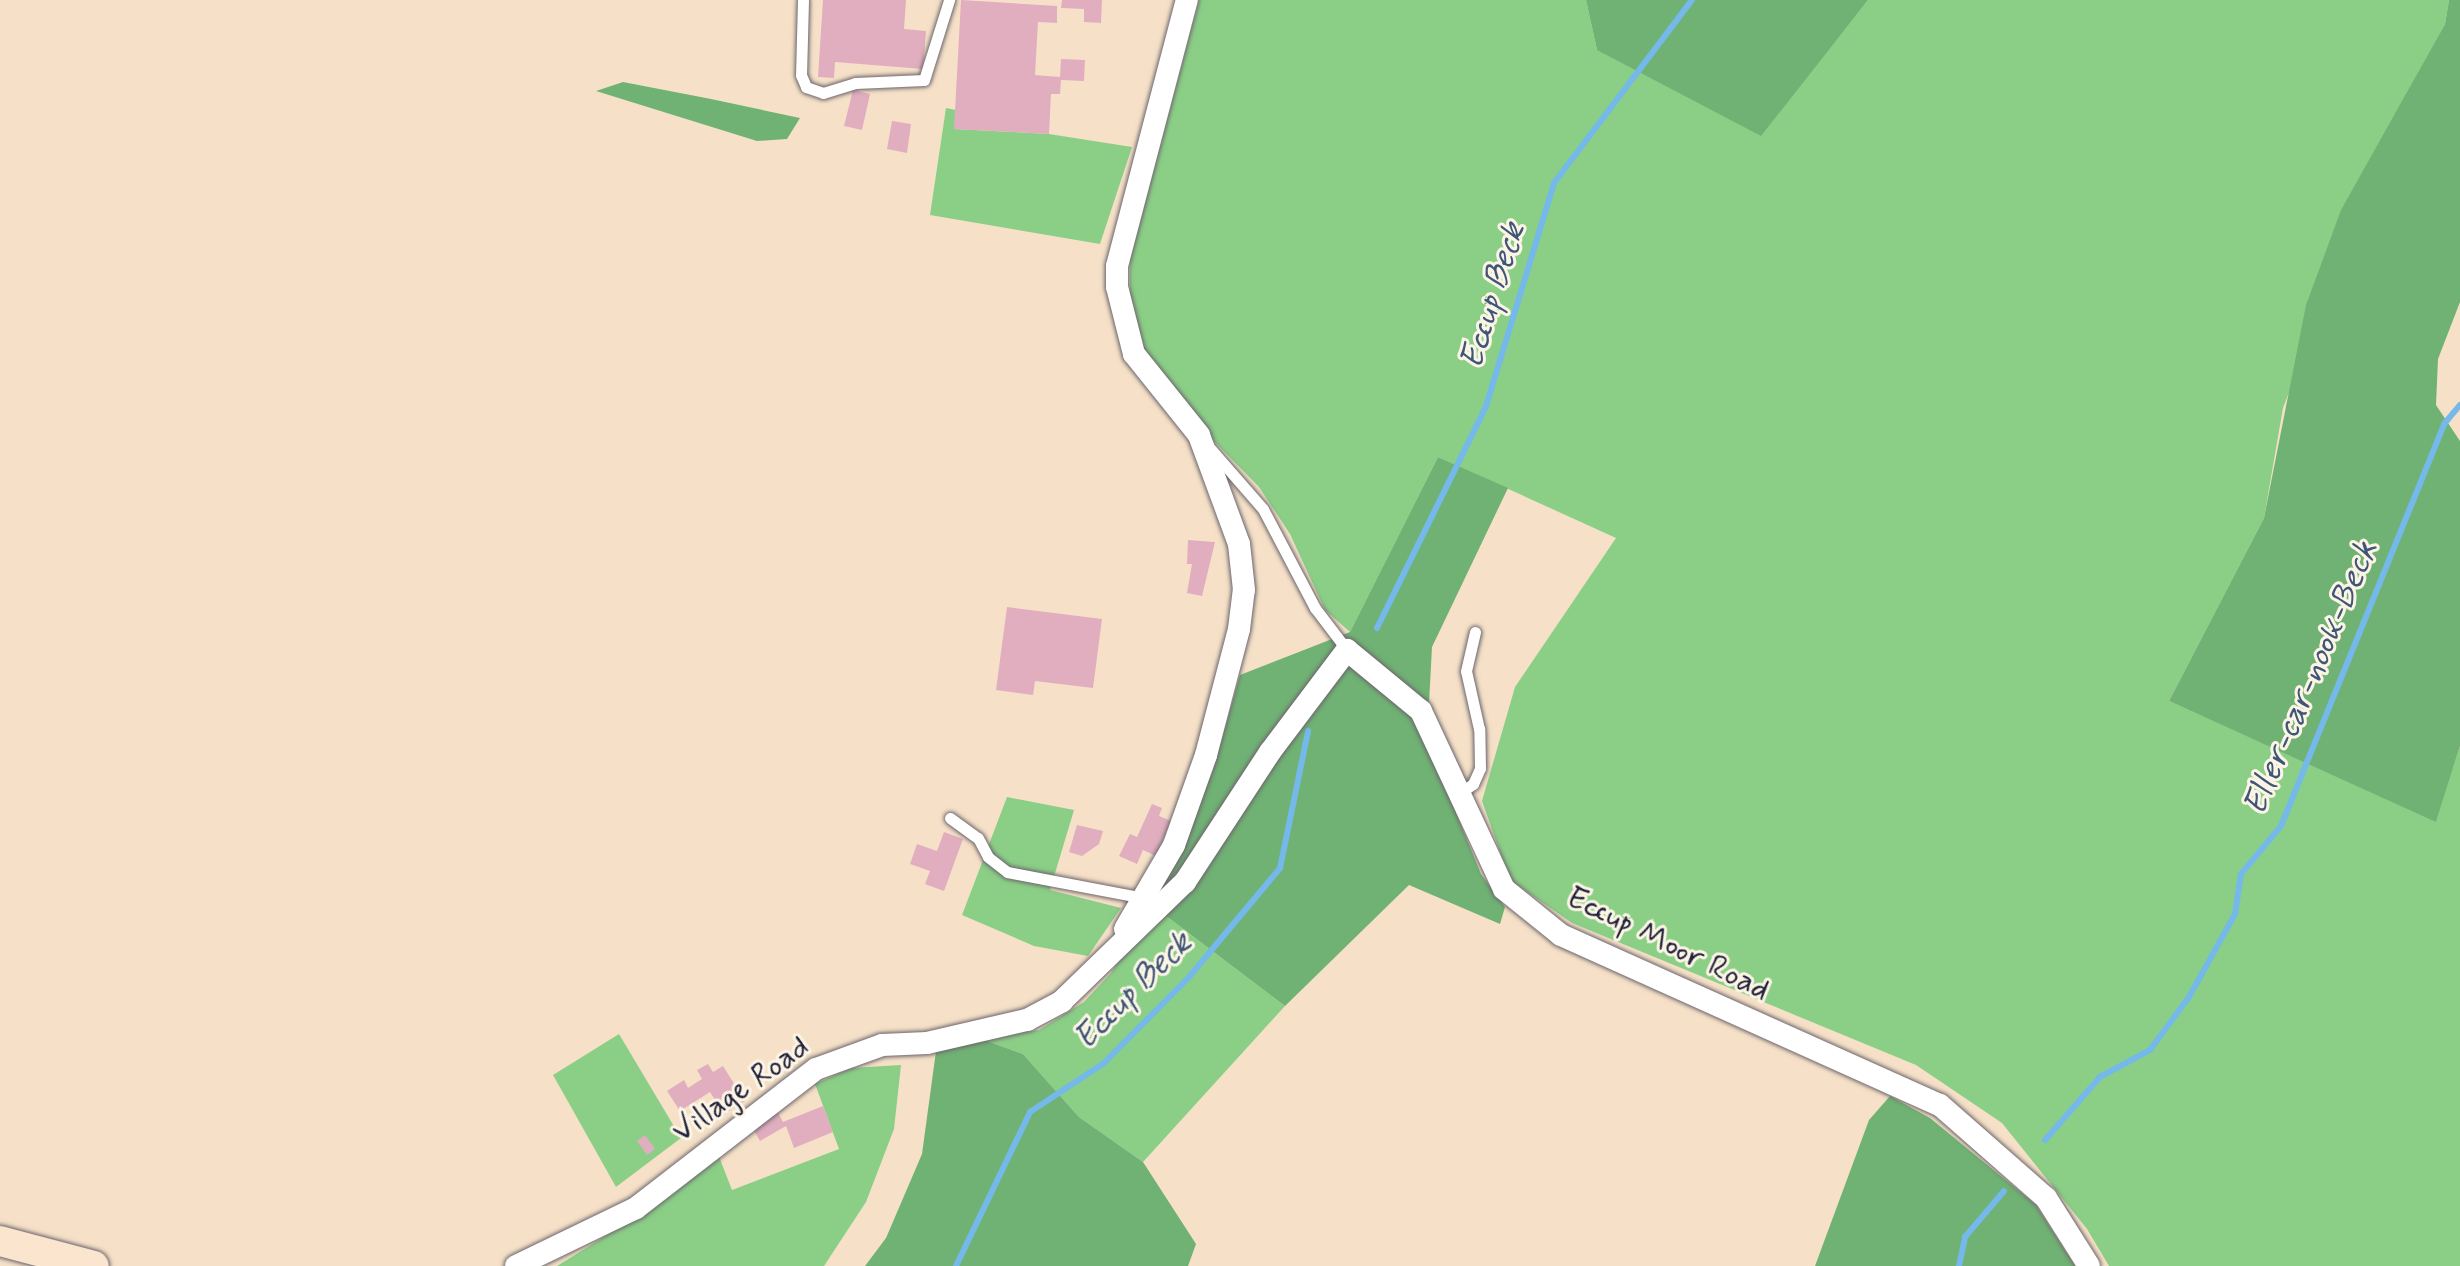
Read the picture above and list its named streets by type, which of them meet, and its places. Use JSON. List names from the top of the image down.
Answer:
{
  "streets": {
    "street": ["Eccup Moor Road", "Village Road"]
  },
  "water": ["Eccup Beck", "Eller-car-nook-Beck"]
}
